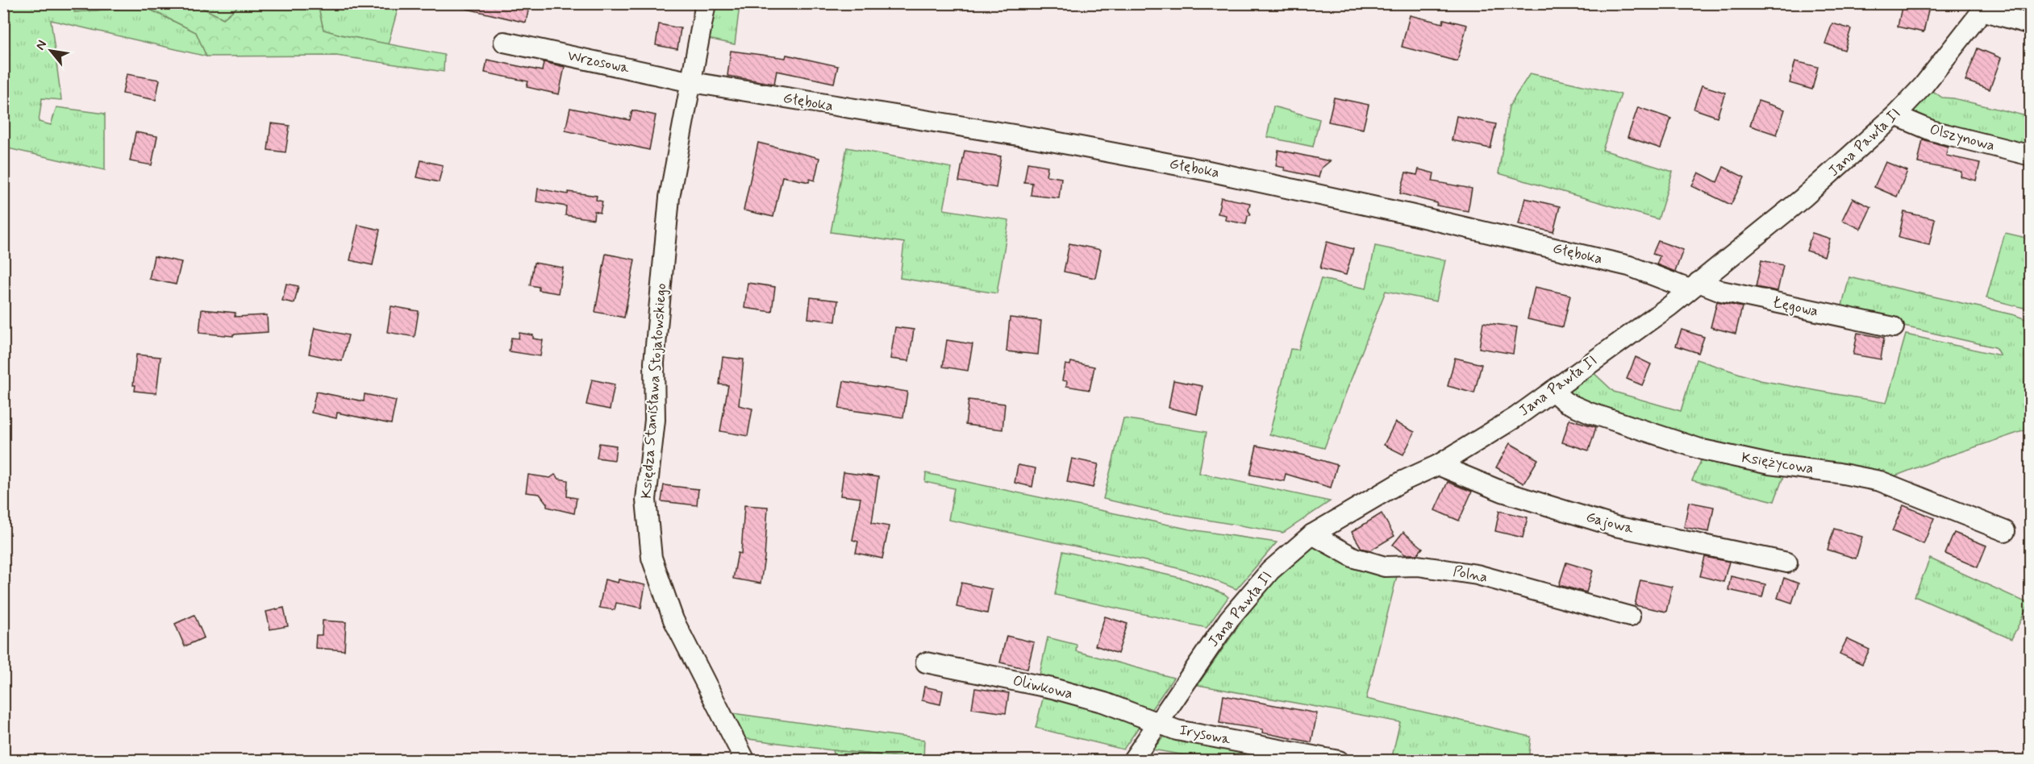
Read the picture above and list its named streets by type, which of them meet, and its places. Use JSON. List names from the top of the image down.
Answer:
{
  "streets": {
    "street": [
      "Wrzosowa",
      "Głęboka",
      "Olszynowa",
      "Jana Pawła II",
      "Łęgowa",
      "Księdza Stanisława Stojałowskiego",
      "Księżycowa",
      "Gajowa",
      "Polna",
      "Oliwkowa",
      "Irysowa"
    ]
  },
  "crossings": [
    ["Wrzosowa", "Głęboka"],
    ["Wrzosowa", "Księdza Stanisława Stojałowskiego"],
    ["Głęboka", "Jana Pawła II"],
    ["Głęboka", "Łęgowa"],
    ["Głęboka", "Księdza Stanisława Stojałowskiego"],
    ["Olszynowa", "Jana Pawła II"],
    ["Jana Pawła II", "Łęgowa"],
    ["Jana Pawła II", "Księżycowa"],
    ["Jana Pawła II", "Gajowa"],
    ["Jana Pawła II", "Polna"],
    ["Jana Pawła II", "Oliwkowa"],
    ["Jana Pawła II", "Irysowa"],
    ["Oliwkowa", "Irysowa"]
  ],
  "north": "top left"
}
